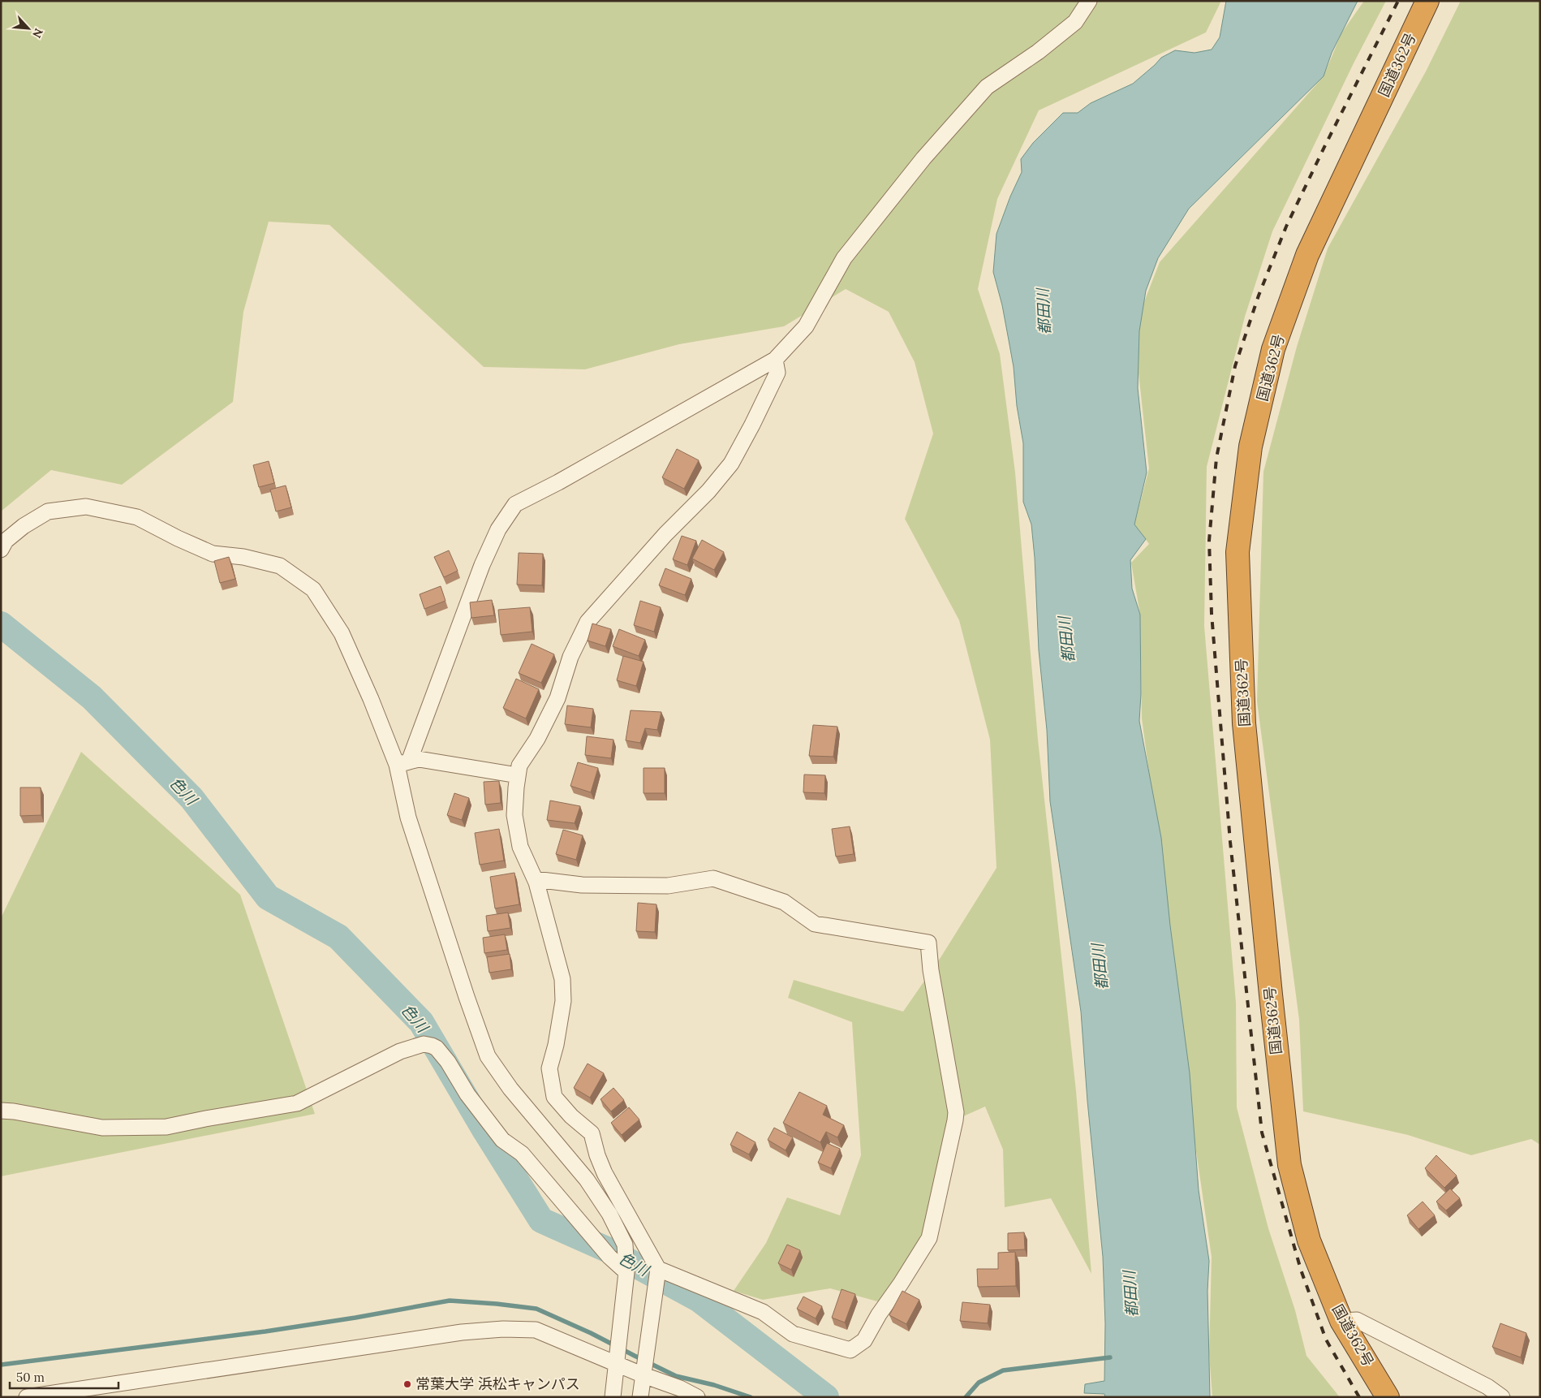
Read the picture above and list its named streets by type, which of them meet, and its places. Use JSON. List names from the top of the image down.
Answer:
{
  "streets": {
    "highway": ["国道362号"]
  },
  "water": ["都田川", "色川"],
  "places": ["常葉大学 浜松キャンパス"],
  "scale_bar": "50 m",
  "north": "bottom right"
}
